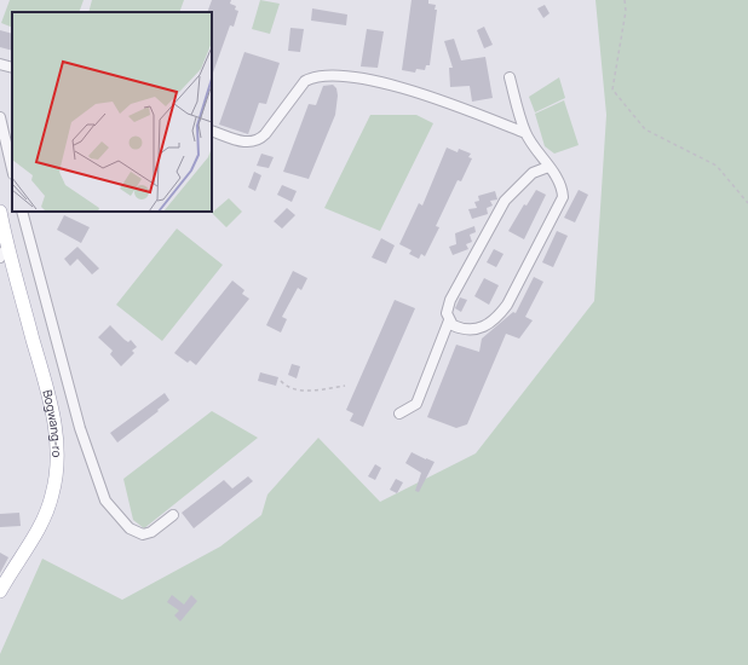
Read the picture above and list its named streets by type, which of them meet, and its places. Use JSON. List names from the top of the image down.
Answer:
{
  "streets": {
    "main road": ["Bogwang-ro"]
  }
}
